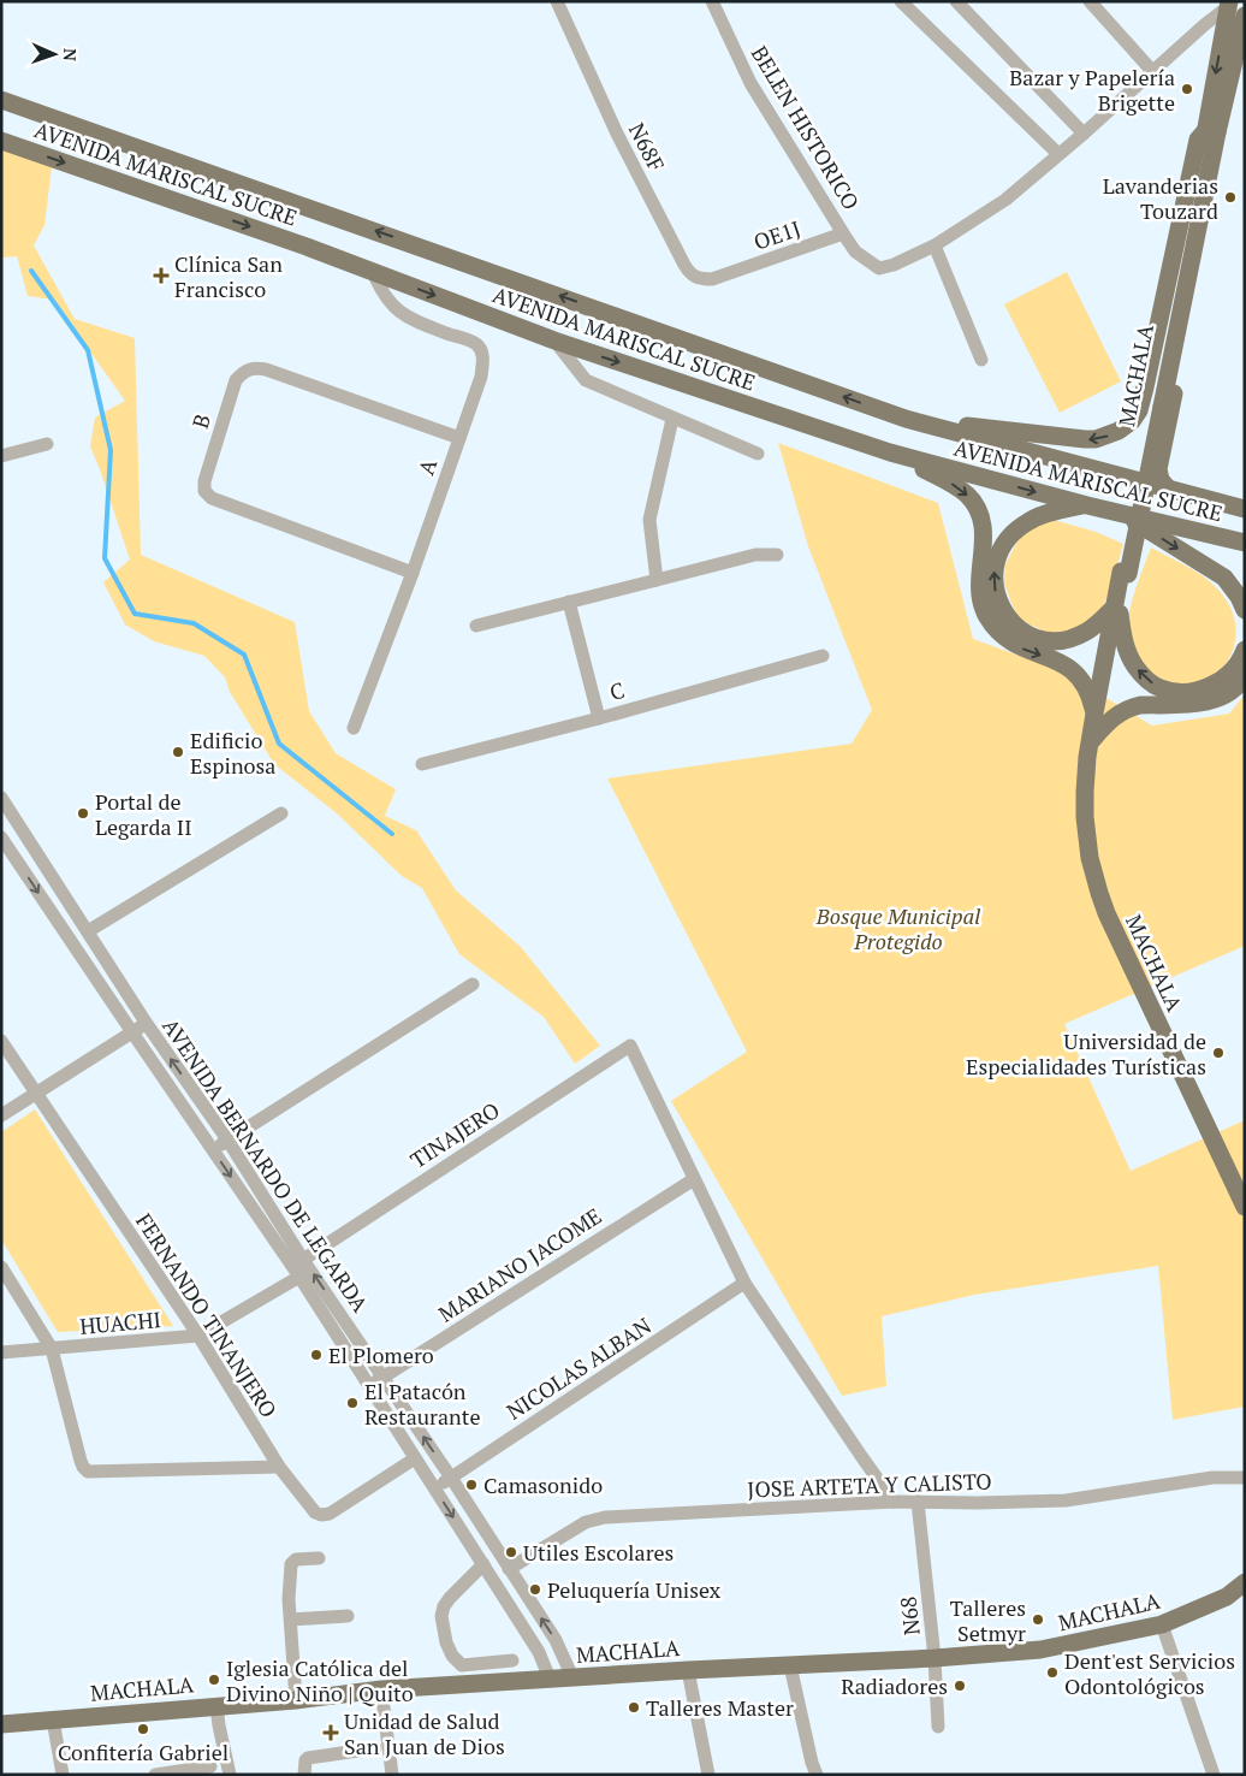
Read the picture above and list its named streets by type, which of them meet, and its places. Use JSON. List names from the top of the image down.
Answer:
{
  "streets": {
    "main road": ["AVENIDA MARISCAL SUCRE", "MACHALA"],
    "street": [
      "BELEN HISTORICO",
      "N68F",
      "OE1J",
      "B",
      "A",
      "C",
      "TINAJERO",
      "AVENIDA BERNARDO DE LEGARDA",
      "MARIANO JACOME",
      "FERNANDO TINANJERO",
      "HUACHI",
      "NICOLAS ALBAN",
      "JOSE ARTETA Y CALISTO",
      "N68"
    ]
  },
  "crossings": [
    ["BELEN HISTORICO", "OE1J"],
    ["N68F", "OE1J"],
    ["AVENIDA MARISCAL SUCRE", "A"],
    ["MACHALA", "AVENIDA BERNARDO DE LEGARDA"],
    ["MACHALA", "N68"],
    ["B", "A"],
    ["TINAJERO", "AVENIDA BERNARDO DE LEGARDA"],
    ["TINAJERO", "MARIANO JACOME"],
    ["AVENIDA BERNARDO DE LEGARDA", "MARIANO JACOME"],
    ["AVENIDA BERNARDO DE LEGARDA", "FERNANDO TINANJERO"],
    ["AVENIDA BERNARDO DE LEGARDA", "HUACHI"],
    ["AVENIDA BERNARDO DE LEGARDA", "NICOLAS ALBAN"],
    ["AVENIDA BERNARDO DE LEGARDA", "JOSE ARTETA Y CALISTO"],
    ["FERNANDO TINANJERO", "HUACHI"],
    ["JOSE ARTETA Y CALISTO", "N68"]
  ],
  "parks": ["Bosque Municipal Protegido"],
  "places": {
    "other": [
      "Bazar y Papelería Brigette",
      "Lavanderias Touzard",
      "Edificio Espinosa",
      "Portal de Legarda II",
      "Universidad de Especialidades Turísticas",
      "El Plomero",
      "El Patacón Restaurante",
      "Camasonido",
      "Utiles Escolares",
      "Peluquería Unisex",
      "Talleres Setmyr",
      "Dent'est Servicios Odontológicos",
      "Iglesia Católica del Divino Niño | Quito",
      "Radiadores",
      "Talleres Master",
      "Confitería Gabriel"
    ],
    "health": ["Clínica San Francisco", "Unidad de Salud San Juan de Dios"]
  },
  "north": "right"
}
